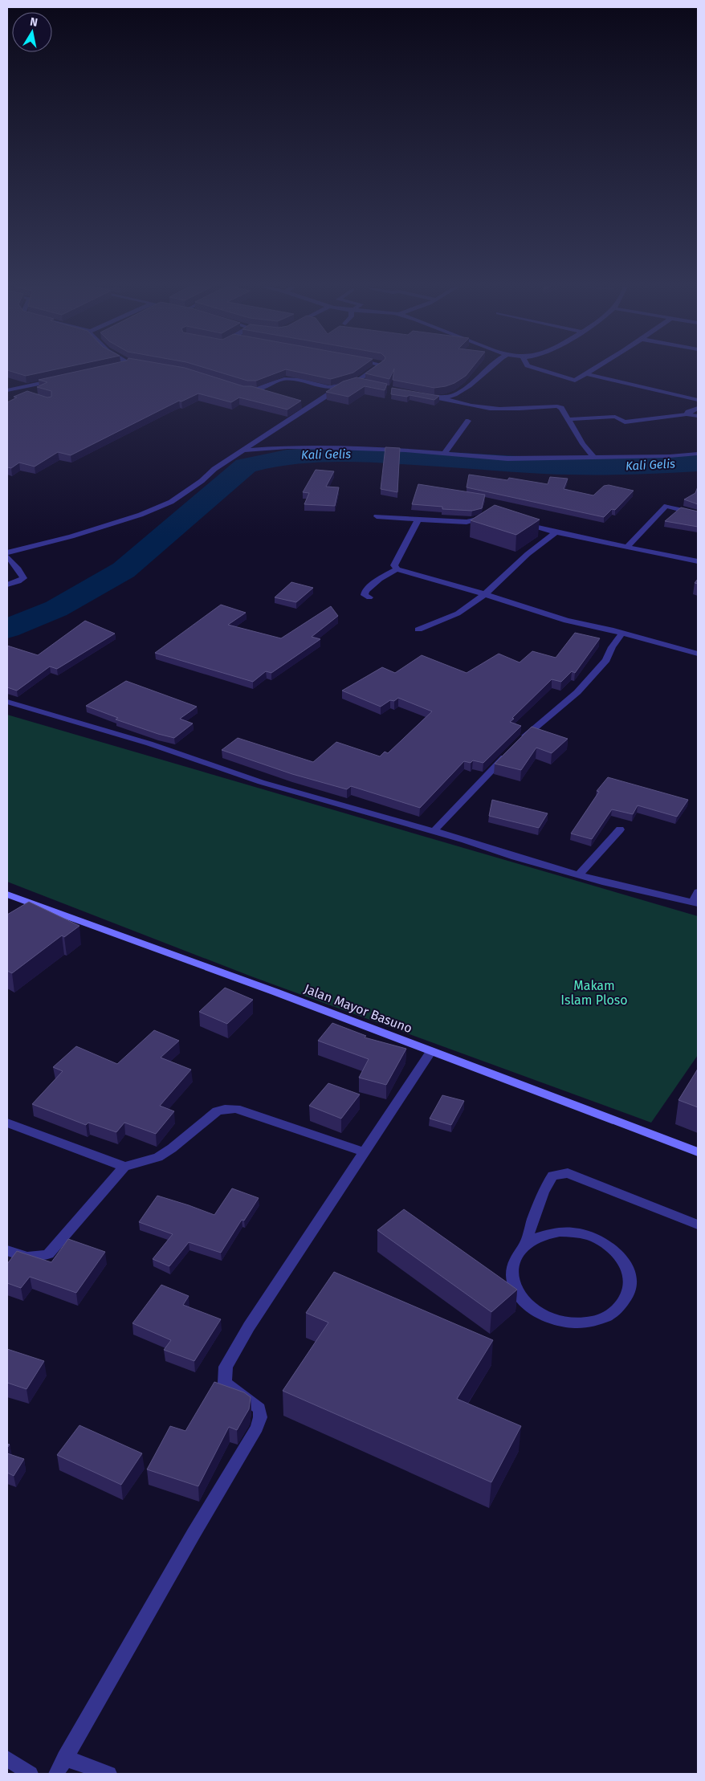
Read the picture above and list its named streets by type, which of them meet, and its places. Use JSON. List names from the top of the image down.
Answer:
{
  "streets": {
    "main road": ["Jalan Mayor Basuno"]
  },
  "water": ["Kali Gelis"],
  "parks": ["Makam Islam Ploso"],
  "north": "top"
}
